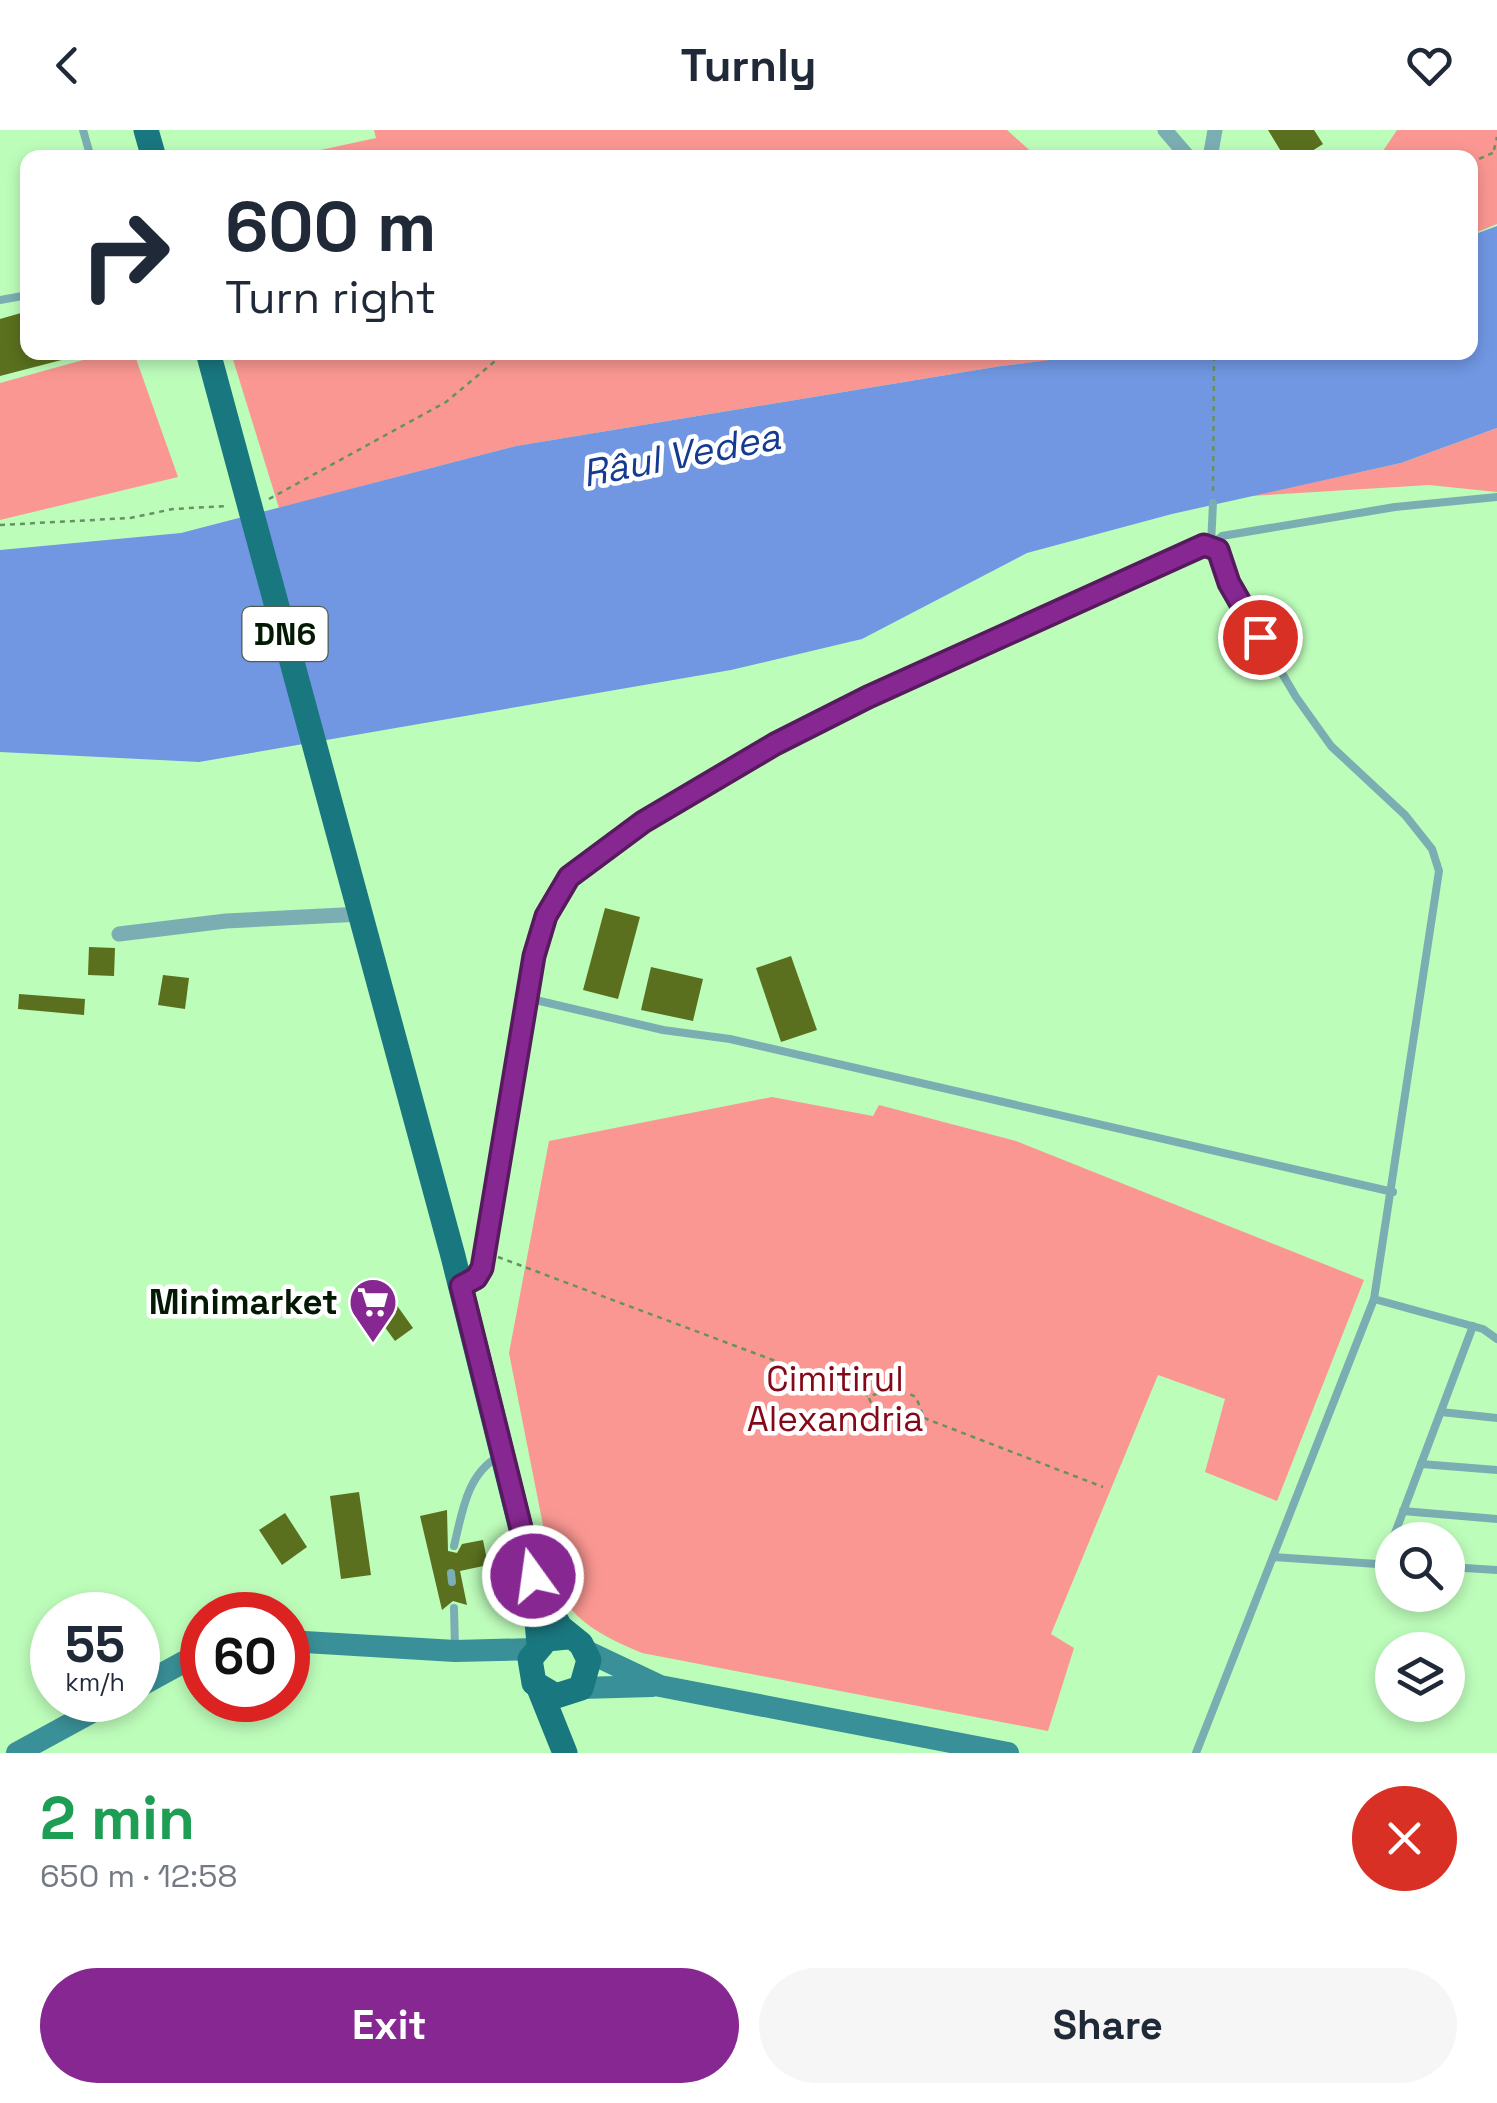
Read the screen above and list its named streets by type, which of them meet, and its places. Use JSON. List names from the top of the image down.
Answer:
{
  "streets": {
    "main road": ["DN6"]
  },
  "water": ["Râul Vedea"],
  "parks": ["Cimitirul Alexandria"],
  "places": {
    "supermarket": ["Minimarket"]
  },
  "page": {
    "header": "Turnly",
    "turn": ["600 m", "Turn right"],
    "speed": "55 km/h",
    "limit": "60",
    "heading": ["2 min", "650 m · 12:58"],
    "buttons": ["Exit", "Share"]
  }
}
